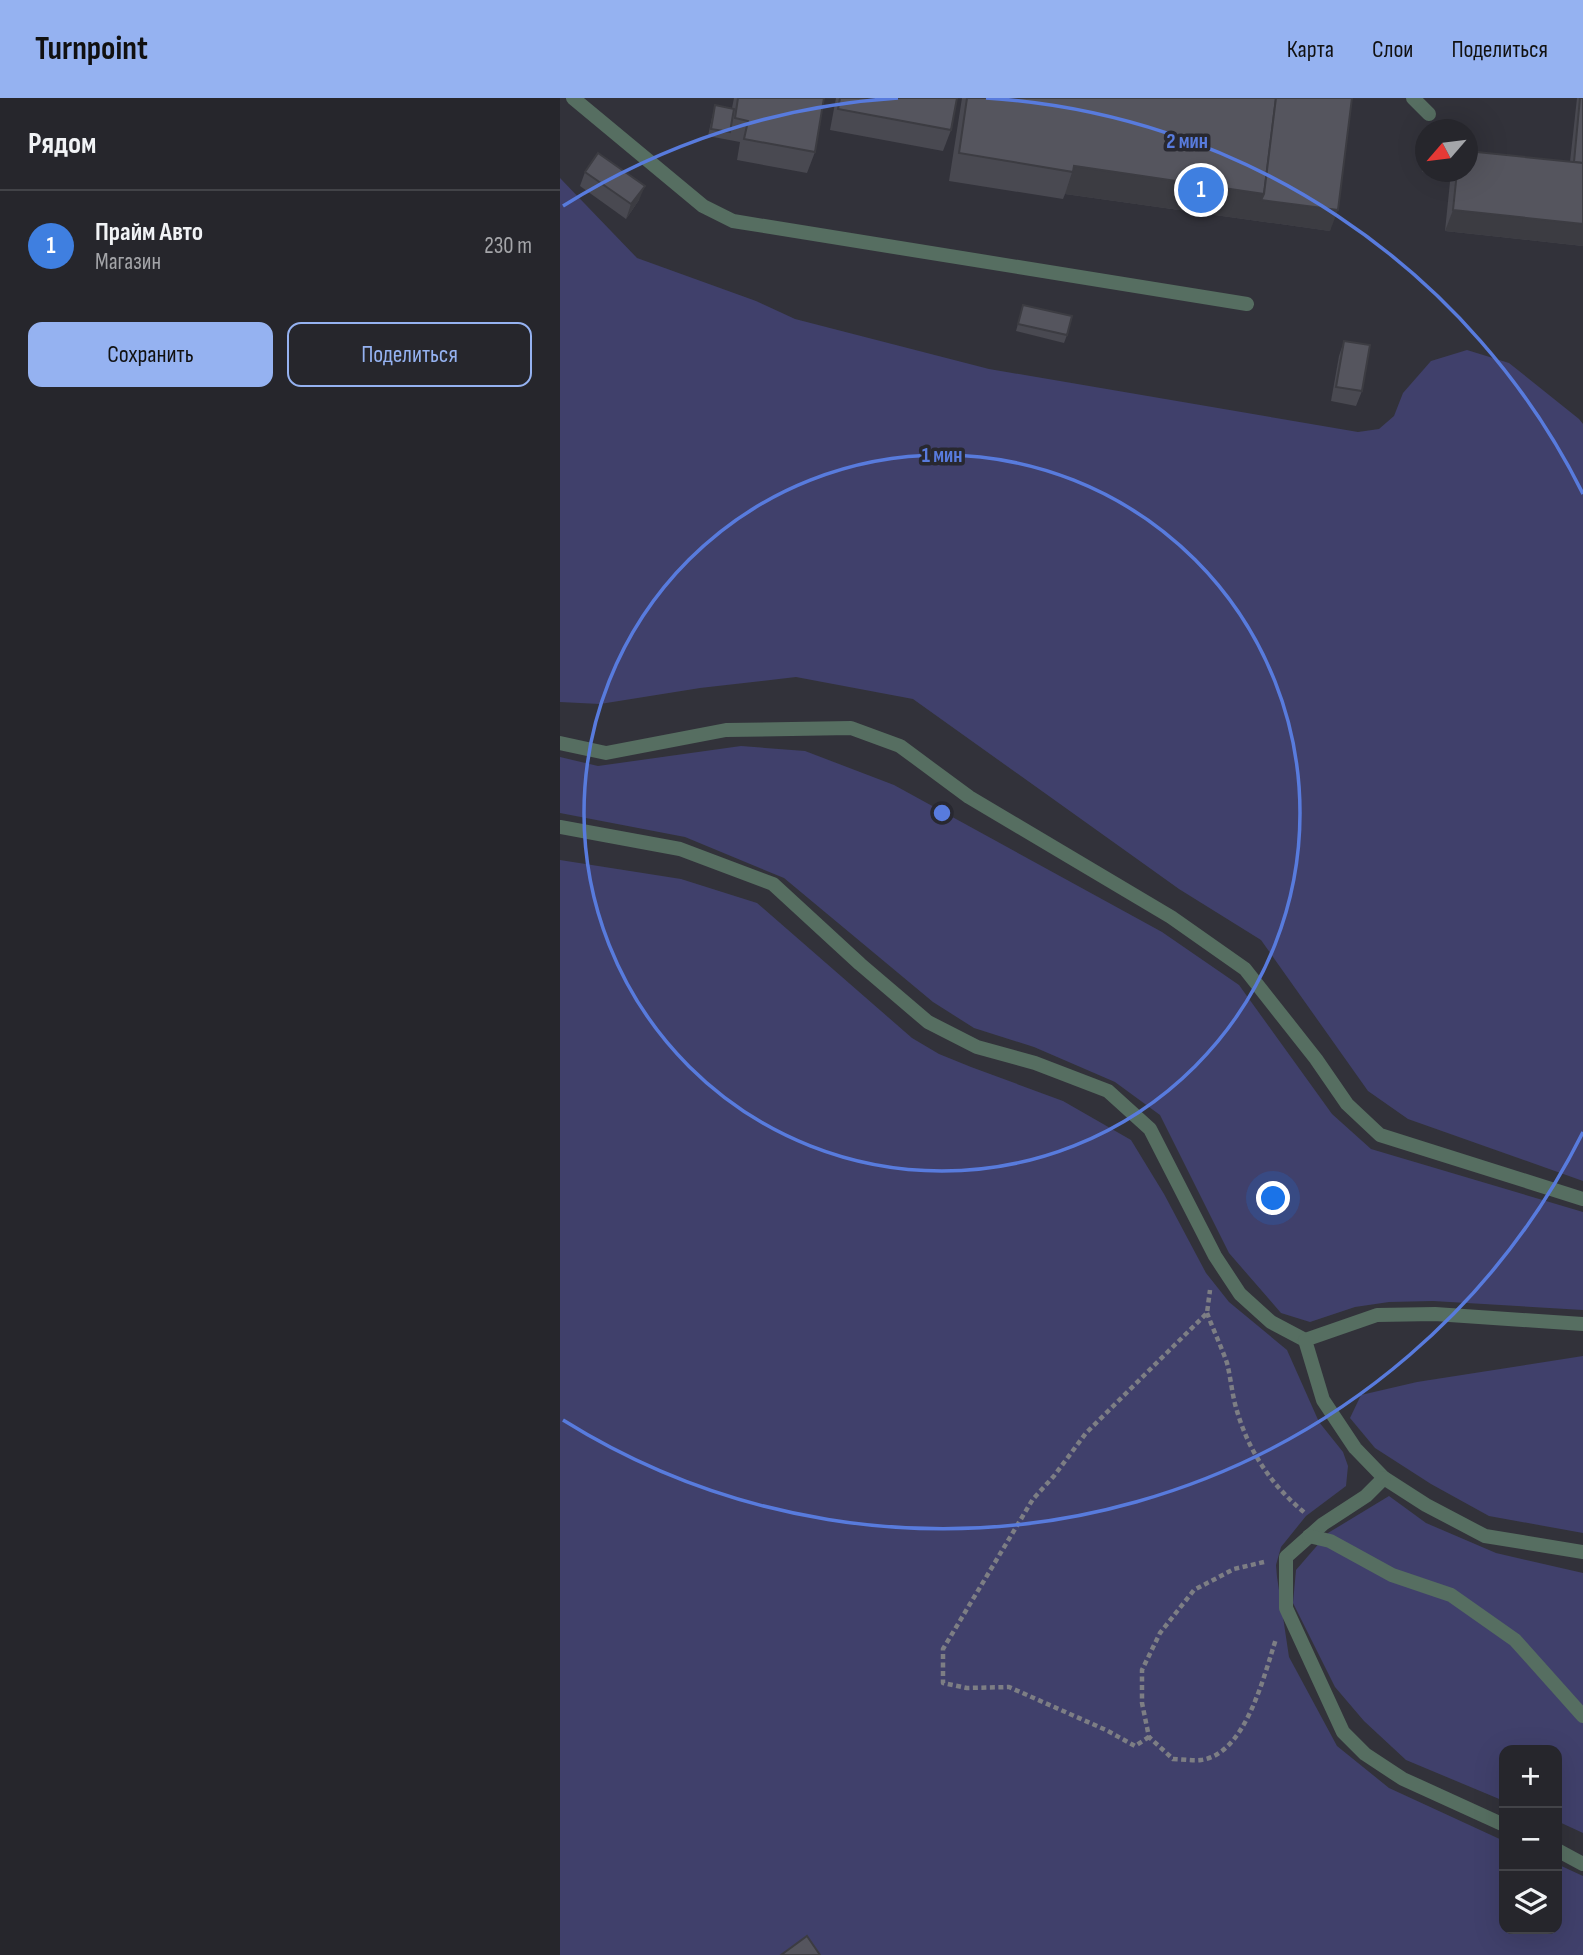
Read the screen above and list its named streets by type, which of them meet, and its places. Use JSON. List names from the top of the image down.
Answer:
{
  "north": "bottom left",
  "page": {
    "header": "Turnpoint",
    "nav": ["Карта", "Слои", "Поделиться"],
    "heading": "Рядом",
    "pins": "1",
    "list": [
      {
        "mark": "1",
        "name": "Прайм Авто",
        "note": "Магазин",
        "value": "230 m"
      }
    ],
    "buttons": ["Сохранить", "Поделиться"],
    "map_buttons": ["+", "−"]
  },
  "rings": ["2 мин", "1 мин"]
}
